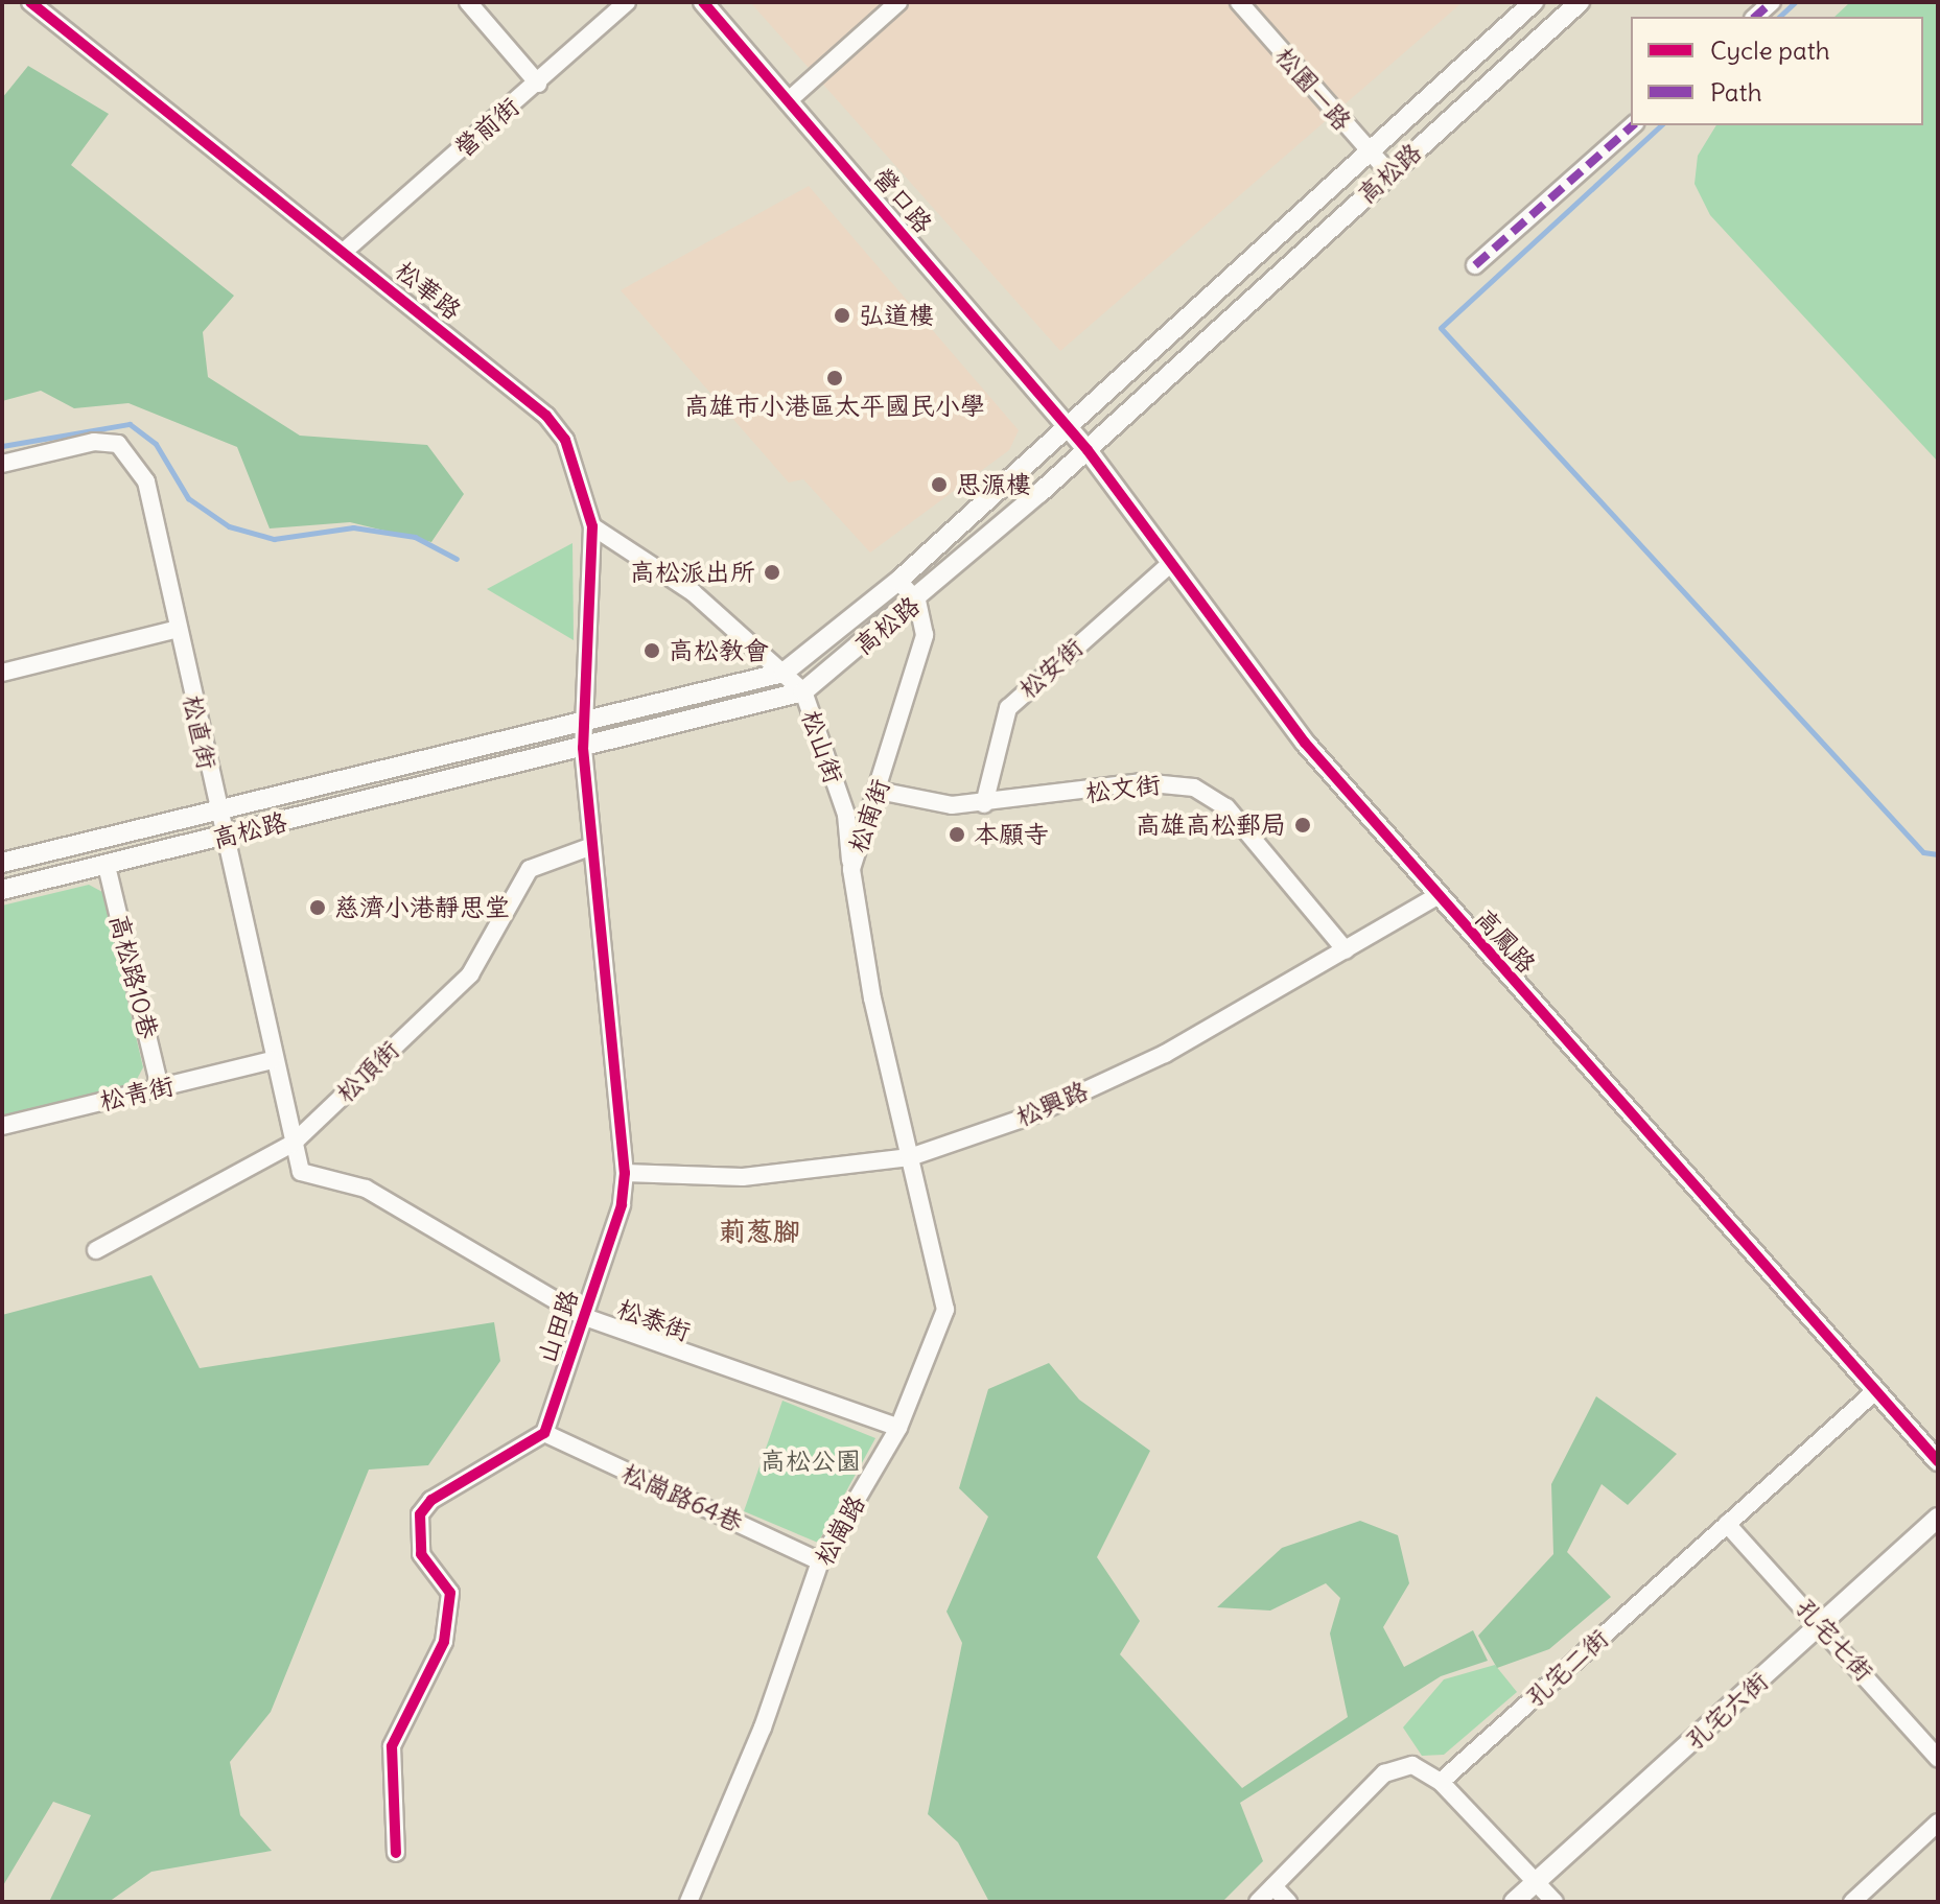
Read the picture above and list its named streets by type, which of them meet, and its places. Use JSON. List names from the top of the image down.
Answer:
{
  "streets": {
    "street": [
      "松園一路",
      "營前街",
      "高松路",
      "營口路",
      "松華路",
      "松安街",
      "松直街",
      "松山街",
      "松文街",
      "松南街",
      "高鳳路",
      "高松路10巷",
      "松頂街",
      "松青街",
      "松興路",
      "松泰街",
      "山田路",
      "松崗路64巷",
      "松崗路",
      "孔宅七街",
      "孔宅二街",
      "孔宅六街"
    ]
  },
  "crossings": [
    ["松園一路", "高松路"],
    ["營前街", "松華路"],
    ["高松路", "營口路"],
    ["高松路", "松華路"],
    ["高松路", "松直街"],
    ["高松路", "松山街"],
    ["高松路", "松南街"],
    ["高松路", "高鳳路"],
    ["高松路", "高松路10巷"],
    ["高松路", "山田路"],
    ["營口路", "高鳳路"],
    ["松華路", "松山街"],
    ["松華路", "山田路"],
    ["松安街", "松文街"],
    ["松安街", "高鳳路"],
    ["松直街", "松頂街"],
    ["松直街", "松青街"],
    ["松直街", "松泰街"],
    ["松山街", "松南街"],
    ["松文街", "松南街"],
    ["松文街", "松興路"],
    ["松南街", "松興路"],
    ["松南街", "松崗路"],
    ["高鳳路", "松興路"],
    ["高鳳路", "孔宅二街"],
    ["高松路10巷", "松青街"],
    ["松頂街", "松泰街"],
    ["松頂街", "山田路"],
    ["松興路", "山田路"],
    ["松興路", "松崗路"],
    ["松泰街", "山田路"],
    ["松泰街", "松崗路"],
    ["山田路", "松崗路64巷"],
    ["松崗路64巷", "松崗路"],
    ["孔宅七街", "孔宅二街"],
    ["孔宅七街", "孔宅六街"]
  ],
  "districts": ["莿葱腳"],
  "parks": ["高松公園"],
  "places": [
    "弘道樓",
    "高雄市小港區太平國民小學",
    "思源樓",
    "高松派出所",
    "高松教會",
    "高雄高松郵局",
    "本願寺",
    "慈濟小港靜思堂"
  ],
  "legend": ["Cycle path", "Path"]
}
